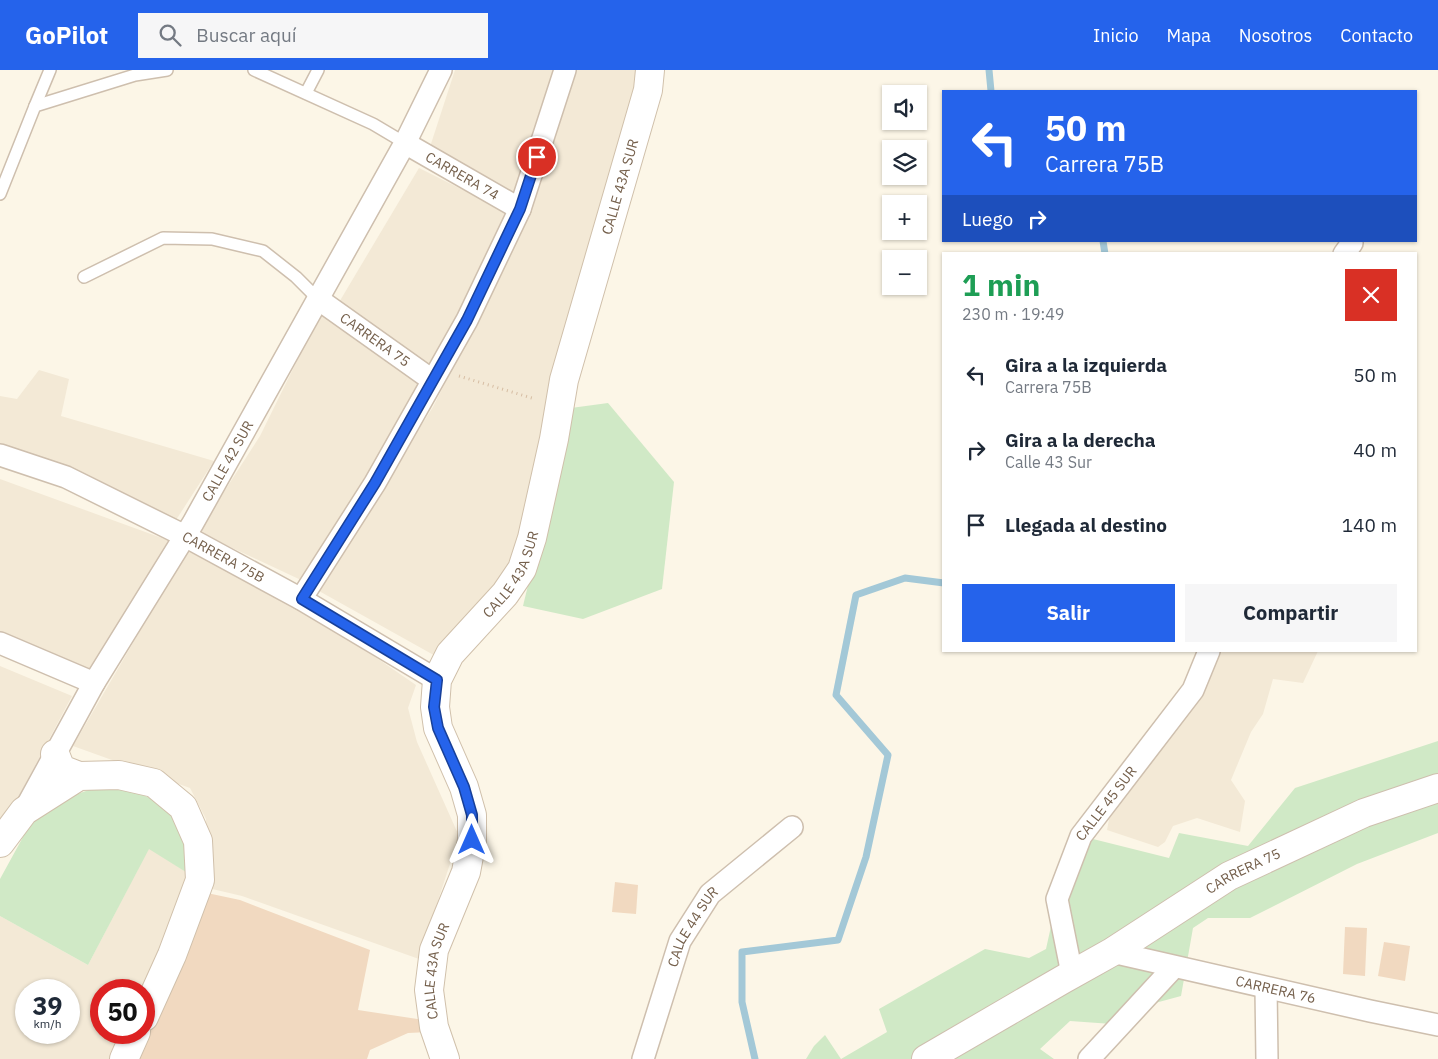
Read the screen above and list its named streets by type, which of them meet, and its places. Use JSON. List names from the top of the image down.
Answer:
{
  "streets": {
    "main road": ["CALLE 43A SUR", "CARRERA 75", "CALLE 42 SUR"],
    "street": [
      "CARRERA 74",
      "CARRERA 75B",
      "CALLE 45 SUR",
      "CALLE 44 SUR",
      "CARRERA 76"
    ]
  },
  "crossings": [
    ["CARRERA 74", "CALLE 42 SUR"],
    ["CALLE 43A SUR", "CARRERA 75B"],
    ["CARRERA 75", "CALLE 42 SUR"],
    ["CARRERA 75", "CALLE 45 SUR"],
    ["CARRERA 75", "CARRERA 76"],
    ["CALLE 42 SUR", "CARRERA 75B"]
  ],
  "page": {
    "header": "GoPilot",
    "search": "Buscar aquí",
    "nav": [
      "Inicio",
      "Mapa",
      "Nosotros",
      "Contacto"
    ],
    "map_buttons": ["+", "−"],
    "turn": ["50 m", "Carrera 75B"],
    "then": "Luego",
    "heading": ["1 min", "230 m · 19:49"],
    "list": [
      {
        "name": "Gira a la izquierda",
        "note": "Carrera 75B",
        "value": "50 m"
      },
      {
        "name": "Gira a la derecha",
        "note": "Calle 43 Sur",
        "value": "40 m"
      },
      {
        "name": "Llegada al destino",
        "value": "140 m"
      }
    ],
    "buttons": ["Salir", "Compartir"],
    "speed": "39 km/h",
    "limit": "50"
  }
}
